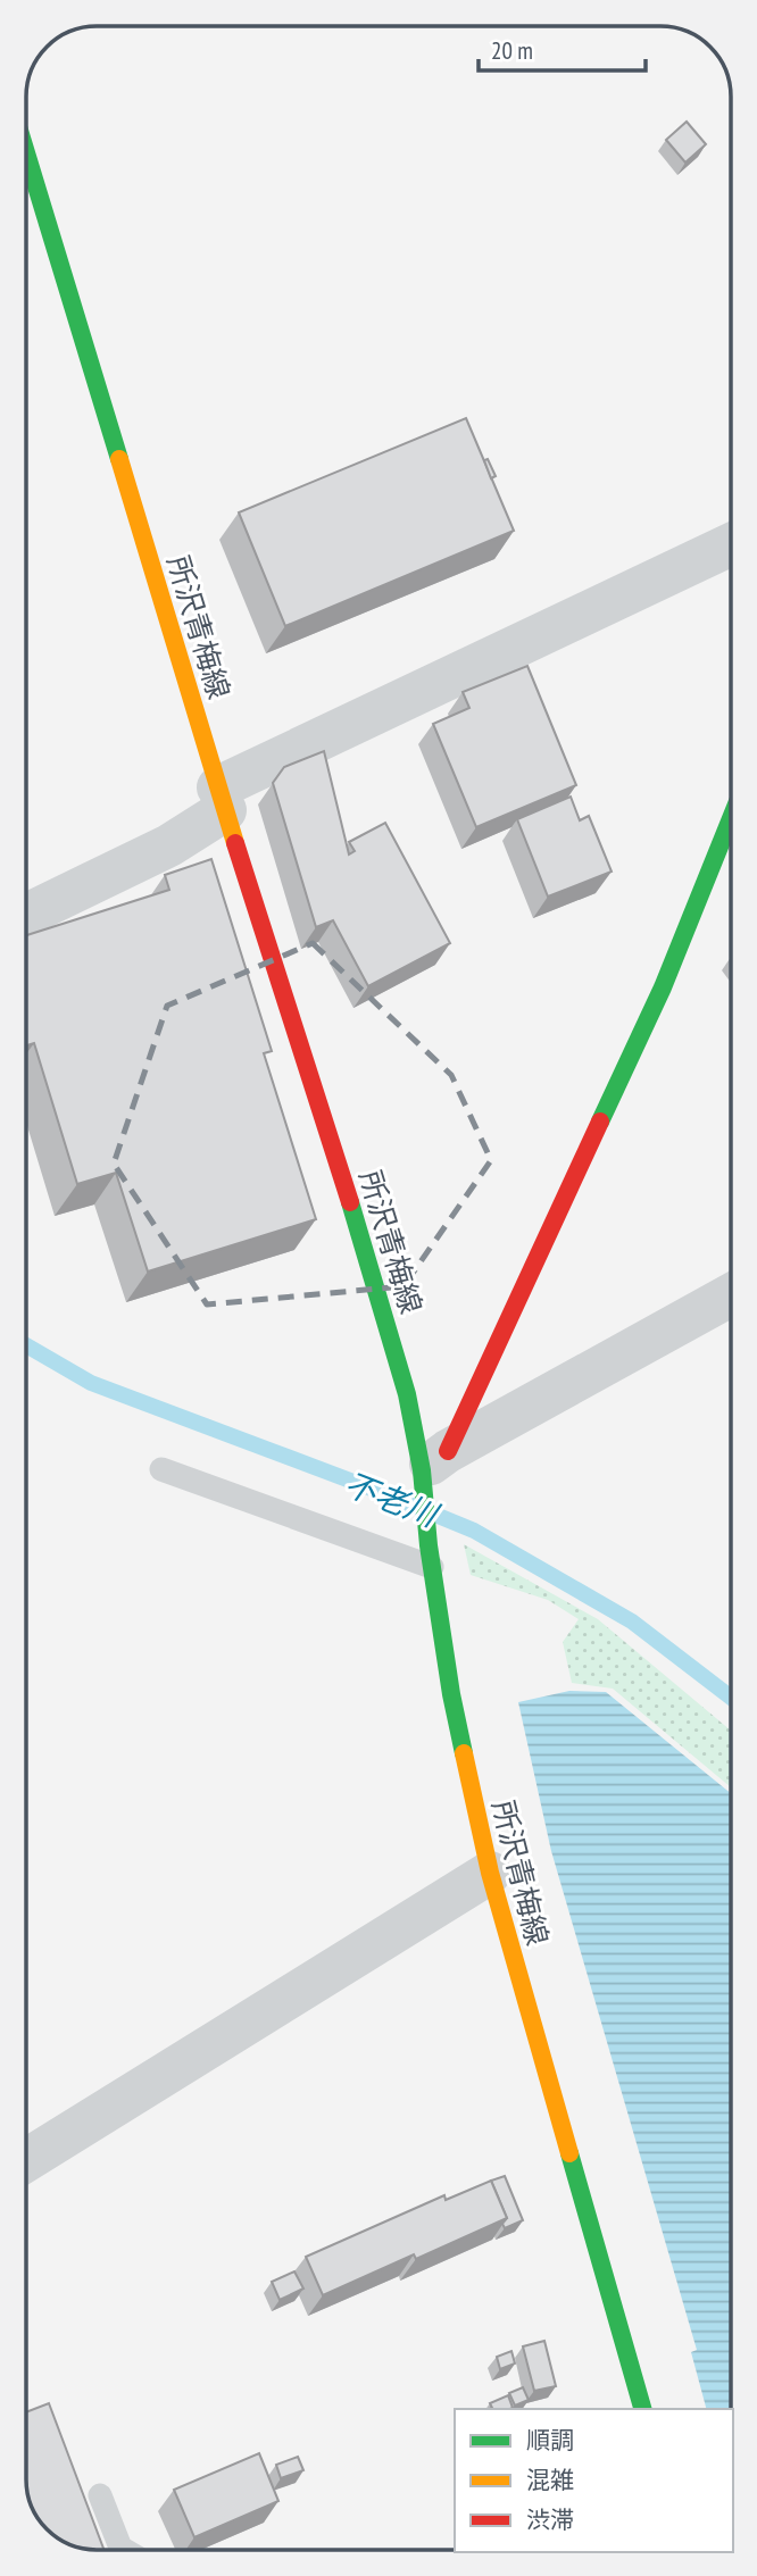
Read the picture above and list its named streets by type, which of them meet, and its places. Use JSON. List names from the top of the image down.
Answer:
{
  "streets": {
    "main road": ["所沢青梅線"]
  },
  "water": ["不老川"],
  "legend": ["順調", "混雑", "渋滞"],
  "scale_bar": "20 m"
}
